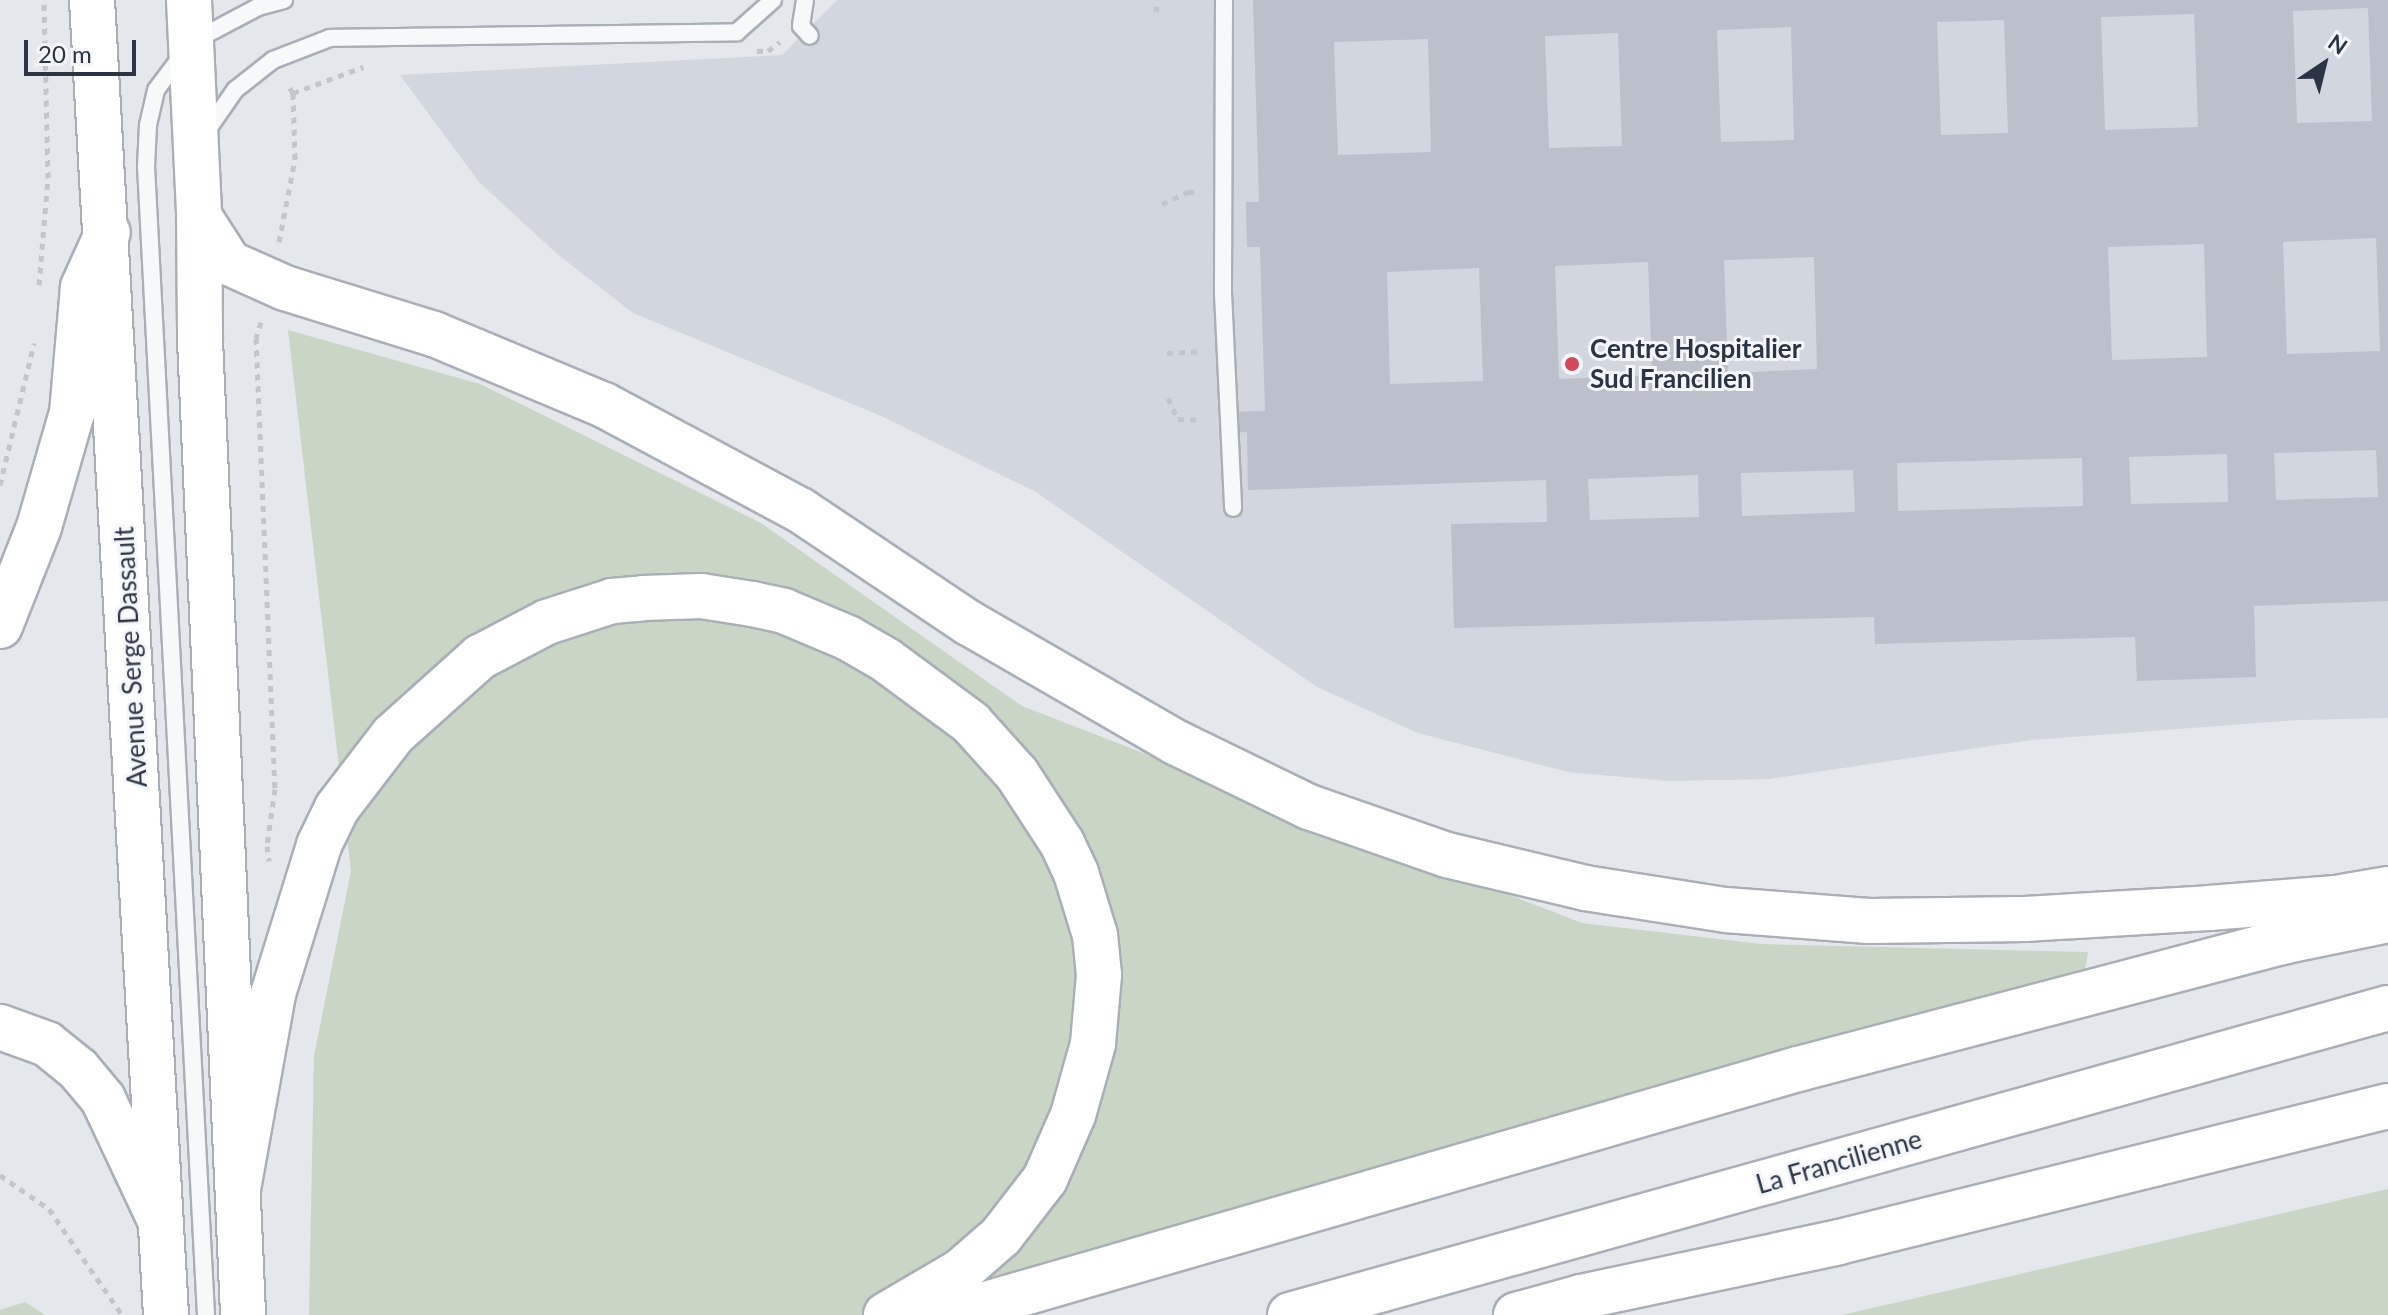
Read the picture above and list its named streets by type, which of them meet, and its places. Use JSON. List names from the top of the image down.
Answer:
{
  "streets": {
    "main road": ["Avenue Serge Dassault", "La Francilienne"]
  },
  "places": ["Centre Hospitalier Sud Francilien"],
  "scale_bar": "20 m",
  "north": "top right"
}
